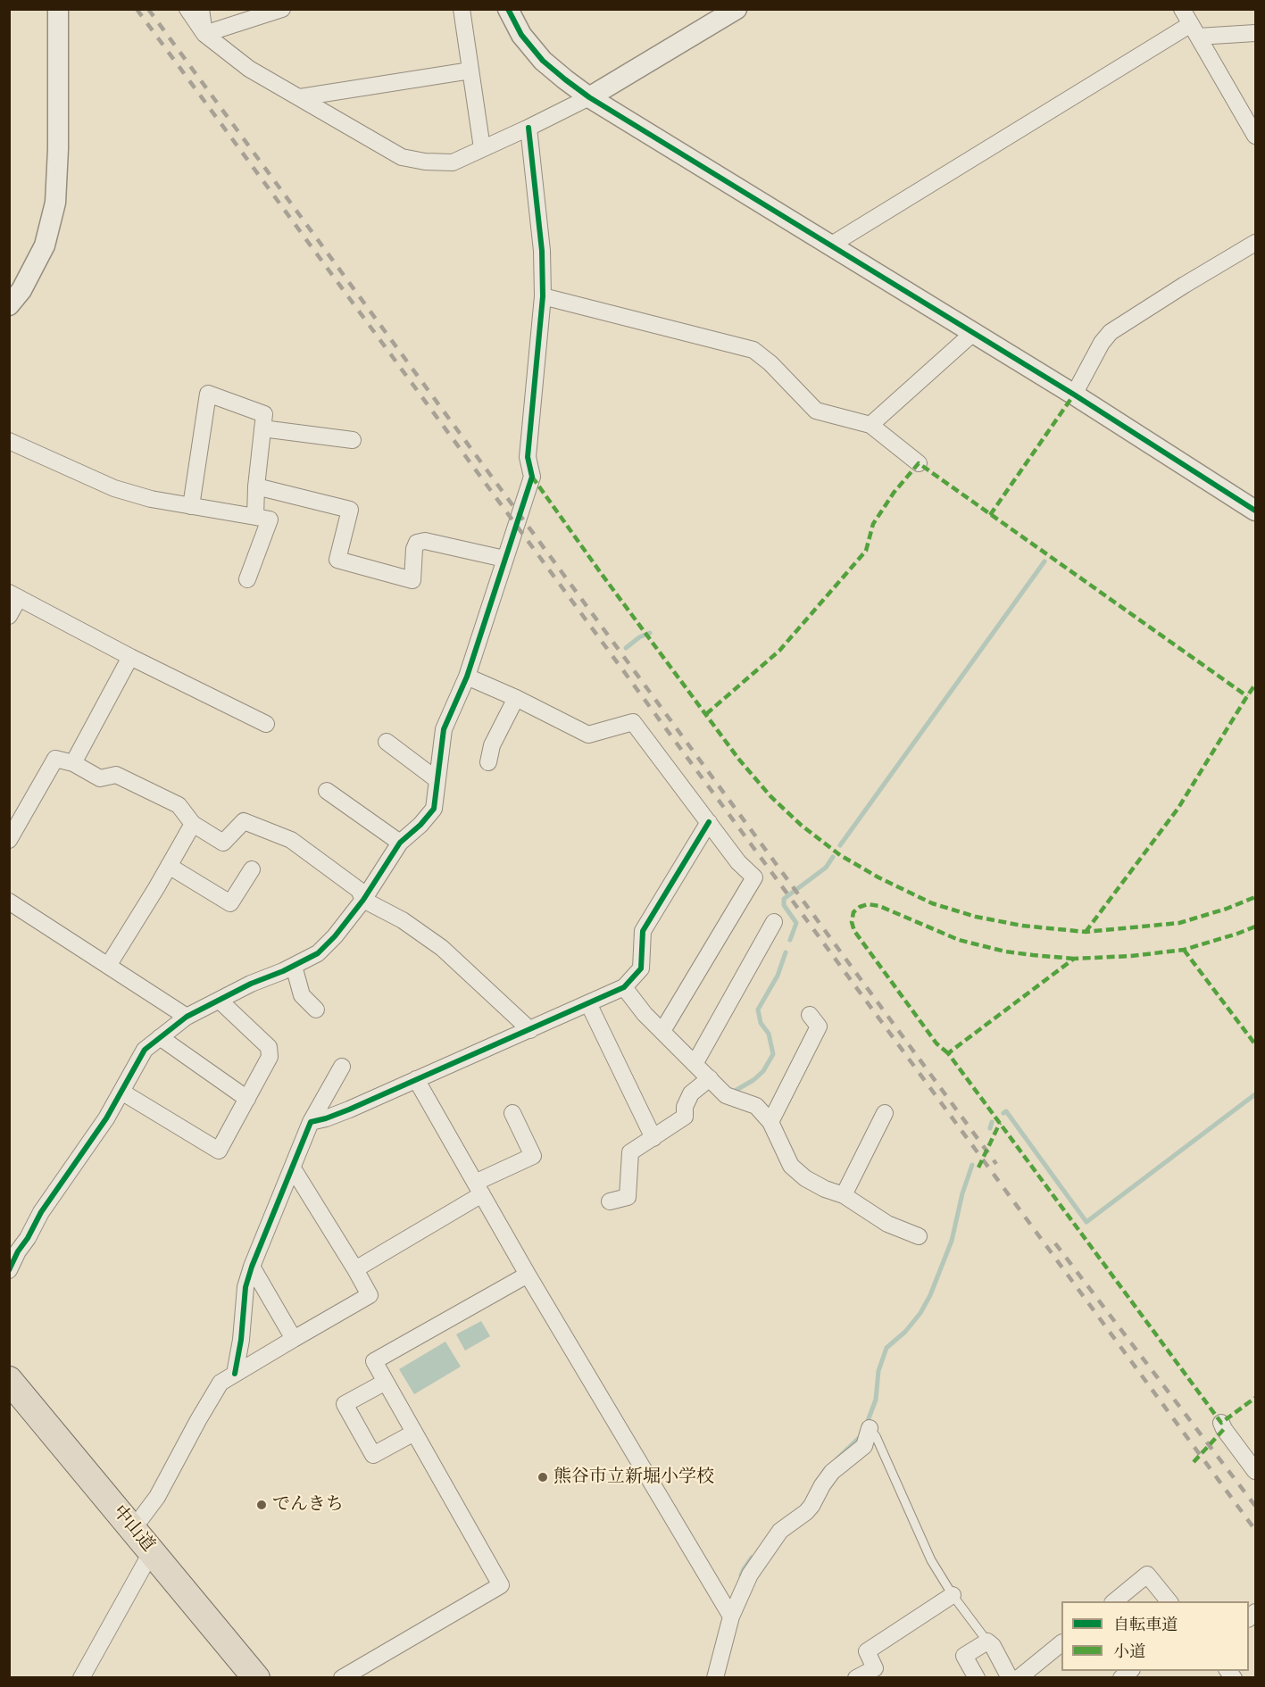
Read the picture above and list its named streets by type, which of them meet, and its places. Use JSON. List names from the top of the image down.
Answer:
{
  "streets": {
    "highway": ["中山道"]
  },
  "places": ["熊谷市立新堀小学校", "でんきち"],
  "legend": ["自転車道", "小道"]
}
